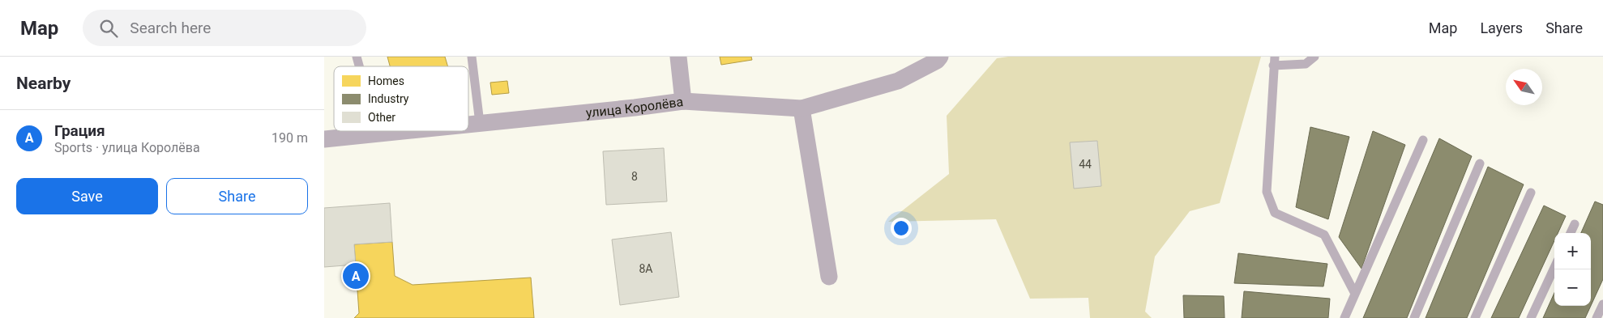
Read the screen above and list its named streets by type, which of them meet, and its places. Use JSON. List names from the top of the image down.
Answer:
{
  "streets": {
    "street": ["улица Королёва"]
  },
  "house_numbers": ["44", "8", "8А"],
  "legend": ["Homes", "Industry", "Other"],
  "north": "top left",
  "page": {
    "header": "Map",
    "search": "Search here",
    "nav": ["Map", "Layers", "Share"],
    "heading": "Nearby",
    "list": [
      {
        "mark": "A",
        "name": "Грация",
        "note": "Sports · улица Королёва",
        "value": "190 m"
      }
    ],
    "buttons": ["Save", "Share"],
    "map_buttons": ["+", "−"],
    "pins": "A"
  }
}
